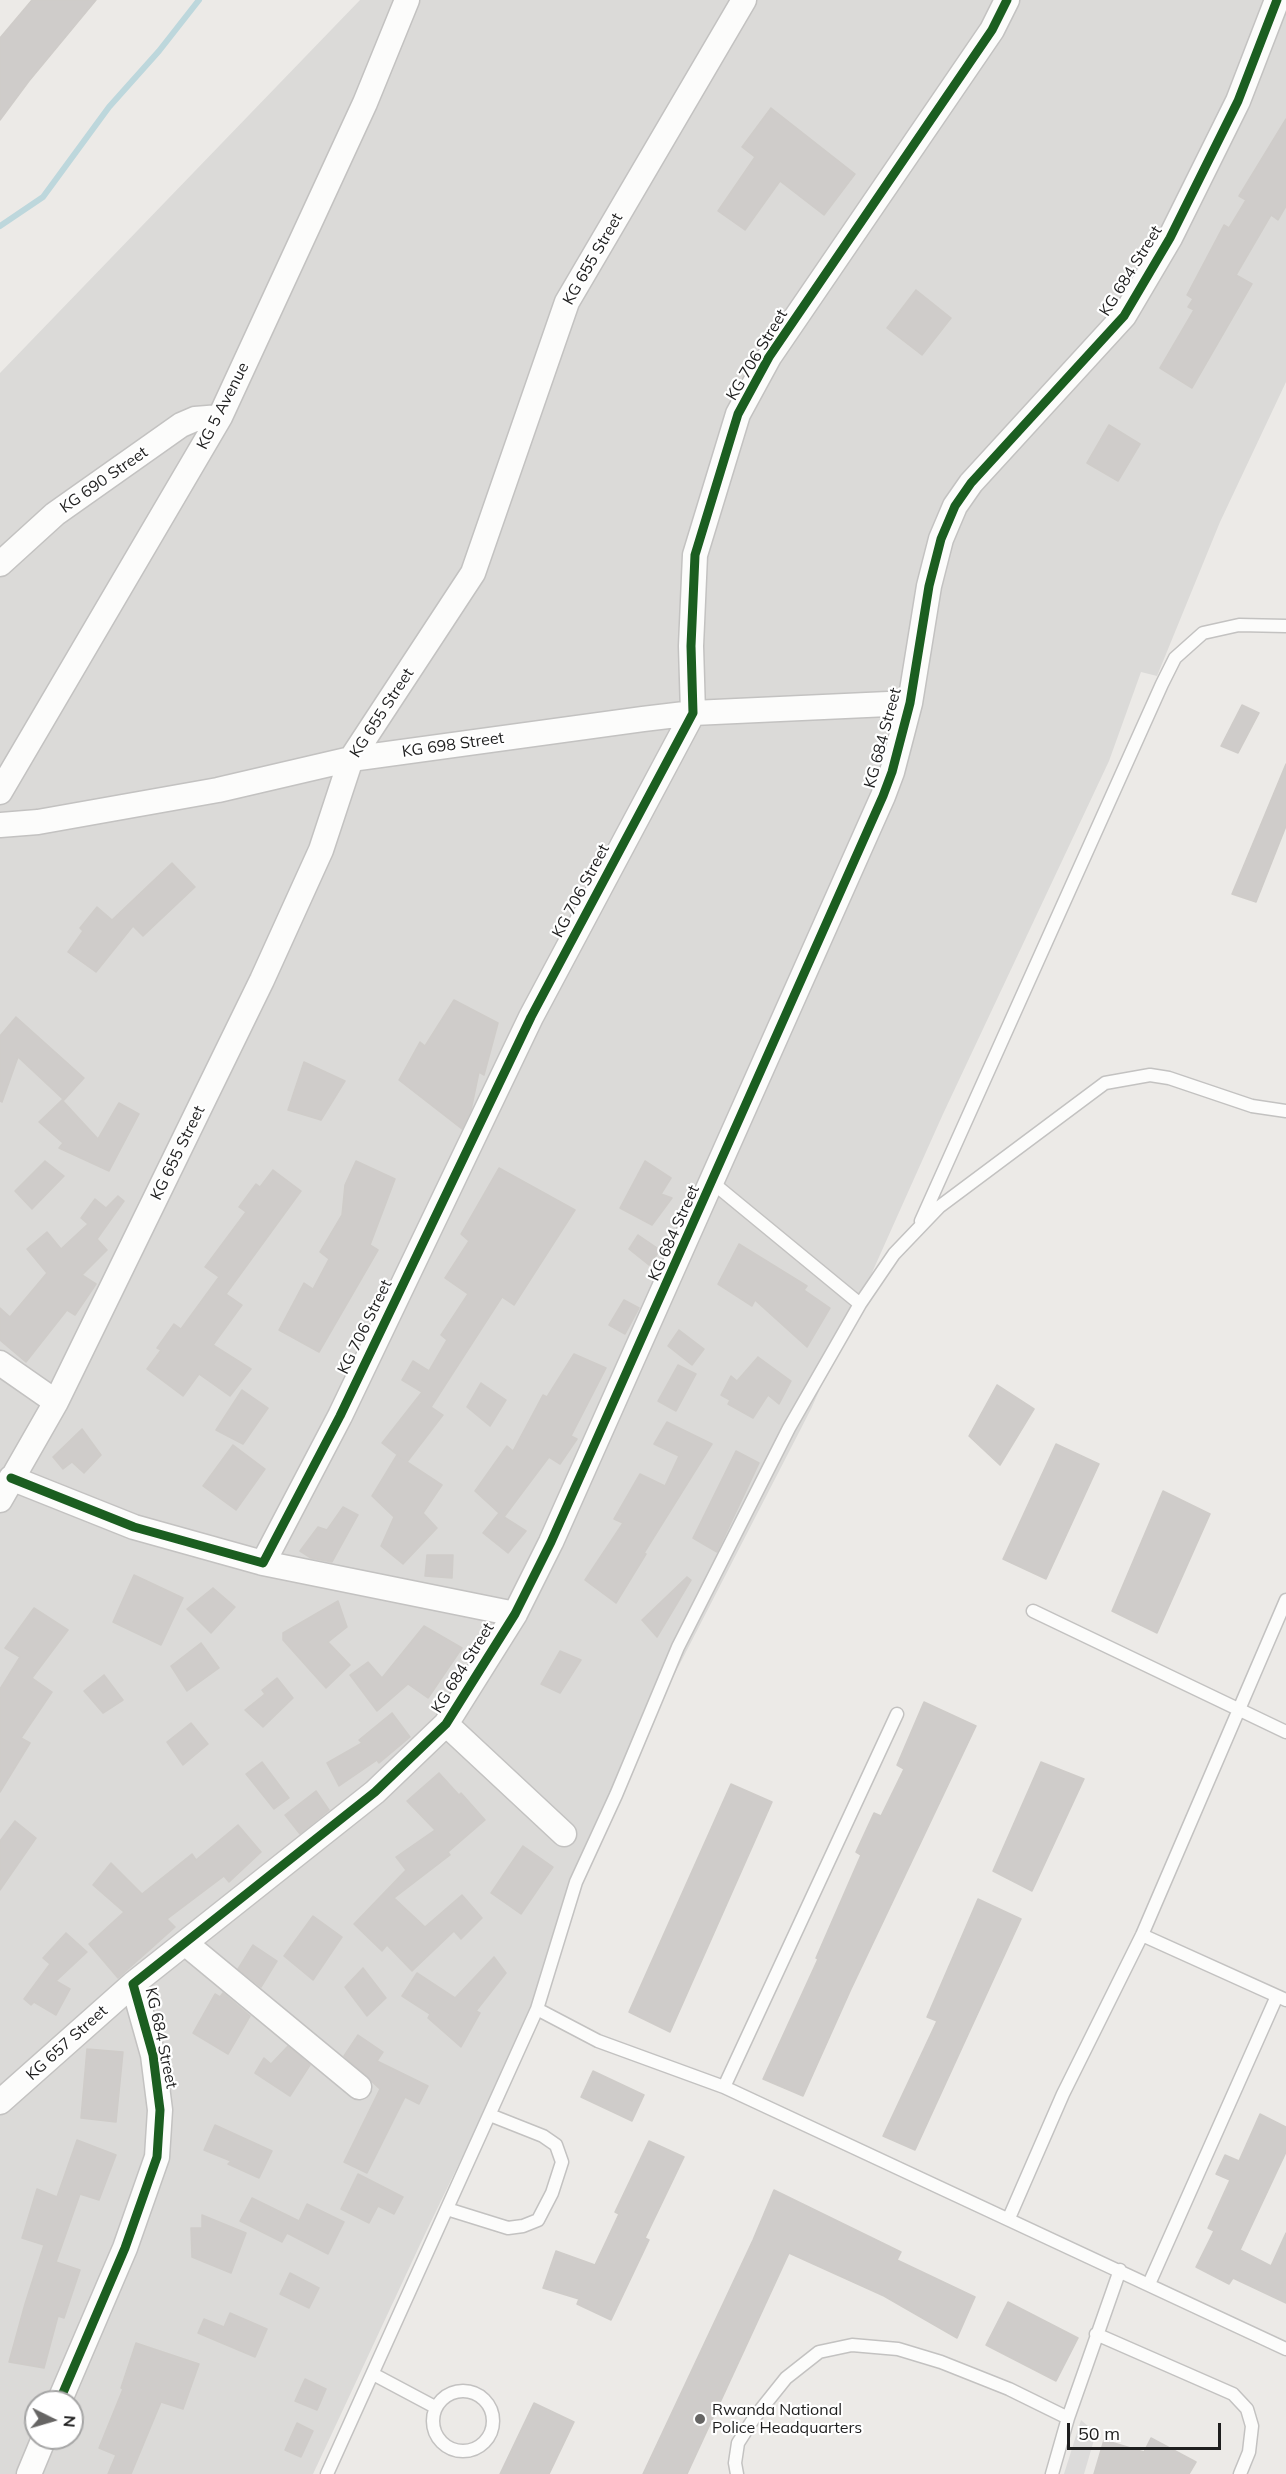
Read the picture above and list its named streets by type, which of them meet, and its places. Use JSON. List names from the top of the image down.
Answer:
{
  "streets": {
    "street": [
      "KG 655 Street",
      "KG 684 Street",
      "KG 706 Street",
      "KG 5 Avenue",
      "KG 690 Street",
      "KG 698 Street",
      "KG 657 Street"
    ]
  },
  "crossings": [
    ["KG 655 Street", "KG 698 Street"],
    ["KG 684 Street", "KG 698 Street"],
    ["KG 684 Street", "KG 657 Street"],
    ["KG 706 Street", "KG 698 Street"],
    ["KG 5 Avenue", "KG 690 Street"]
  ],
  "places": ["Rwanda National Police Headquarters"],
  "scale_bar": "50 m",
  "north": "right"
}
